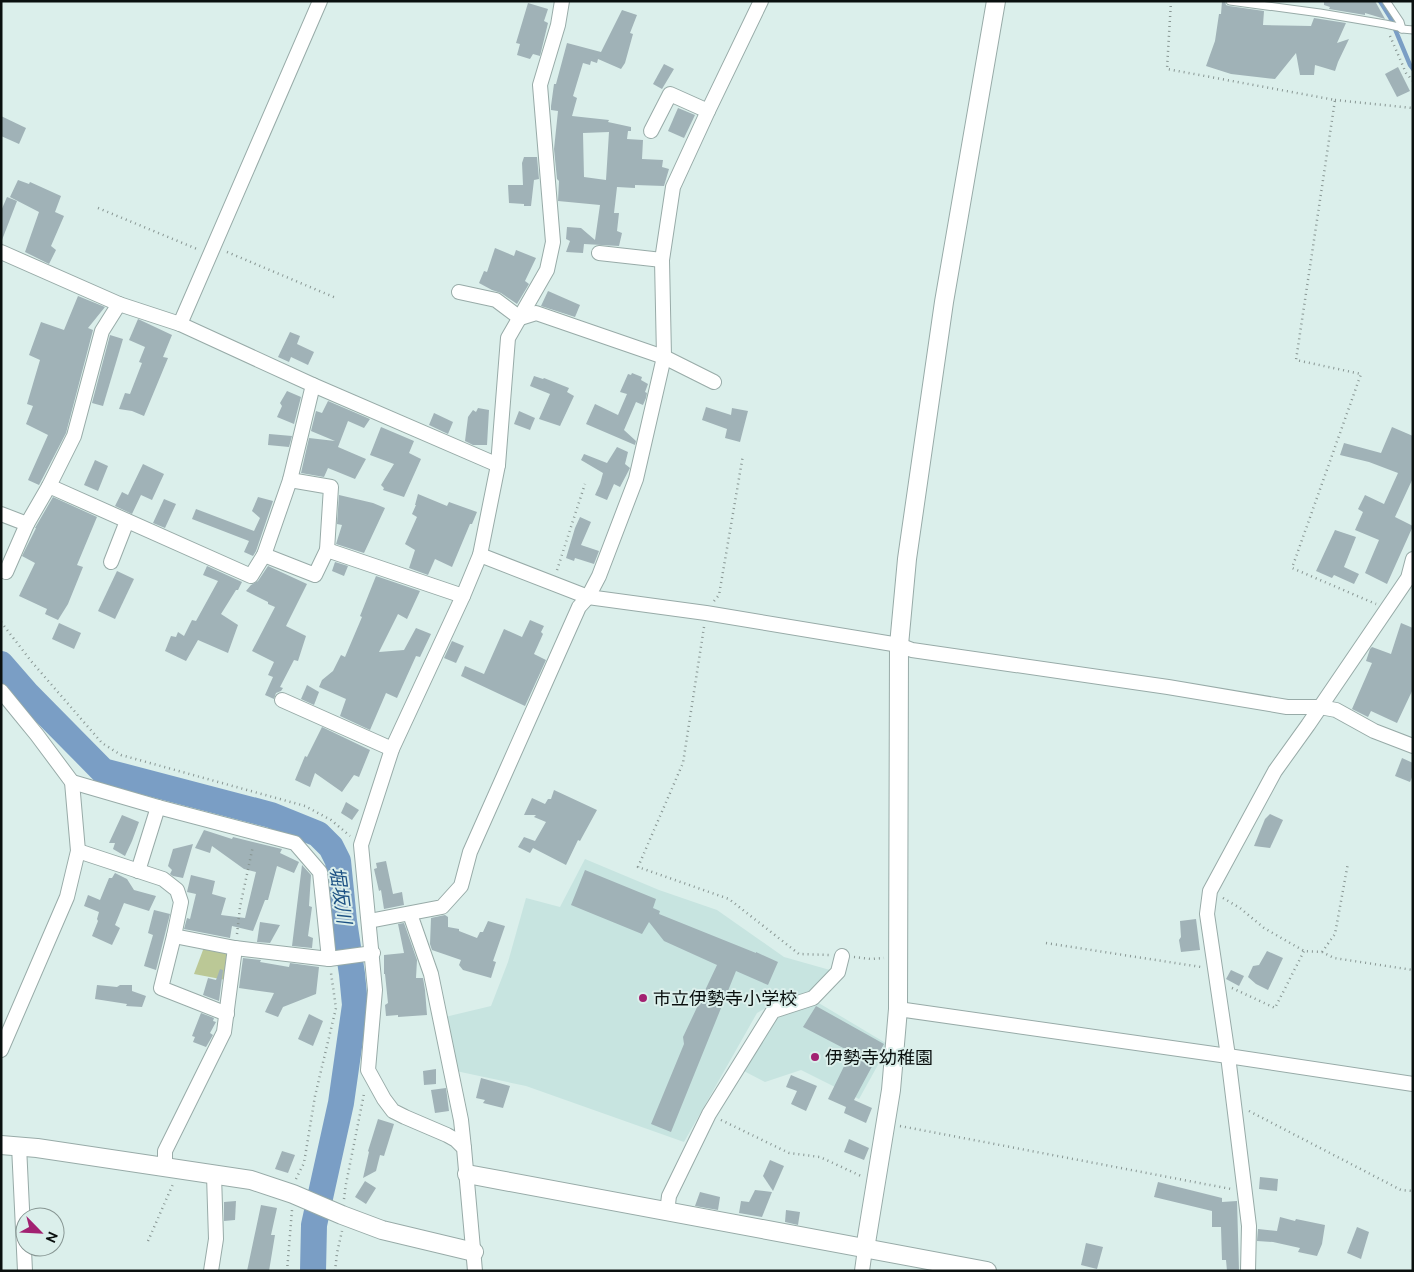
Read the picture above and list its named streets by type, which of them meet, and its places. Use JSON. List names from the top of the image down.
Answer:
{
  "water": ["堀坂川"],
  "places": ["市立伊勢寺小学校", "伊勢寺幼稚園"],
  "north": "bottom right"
}
